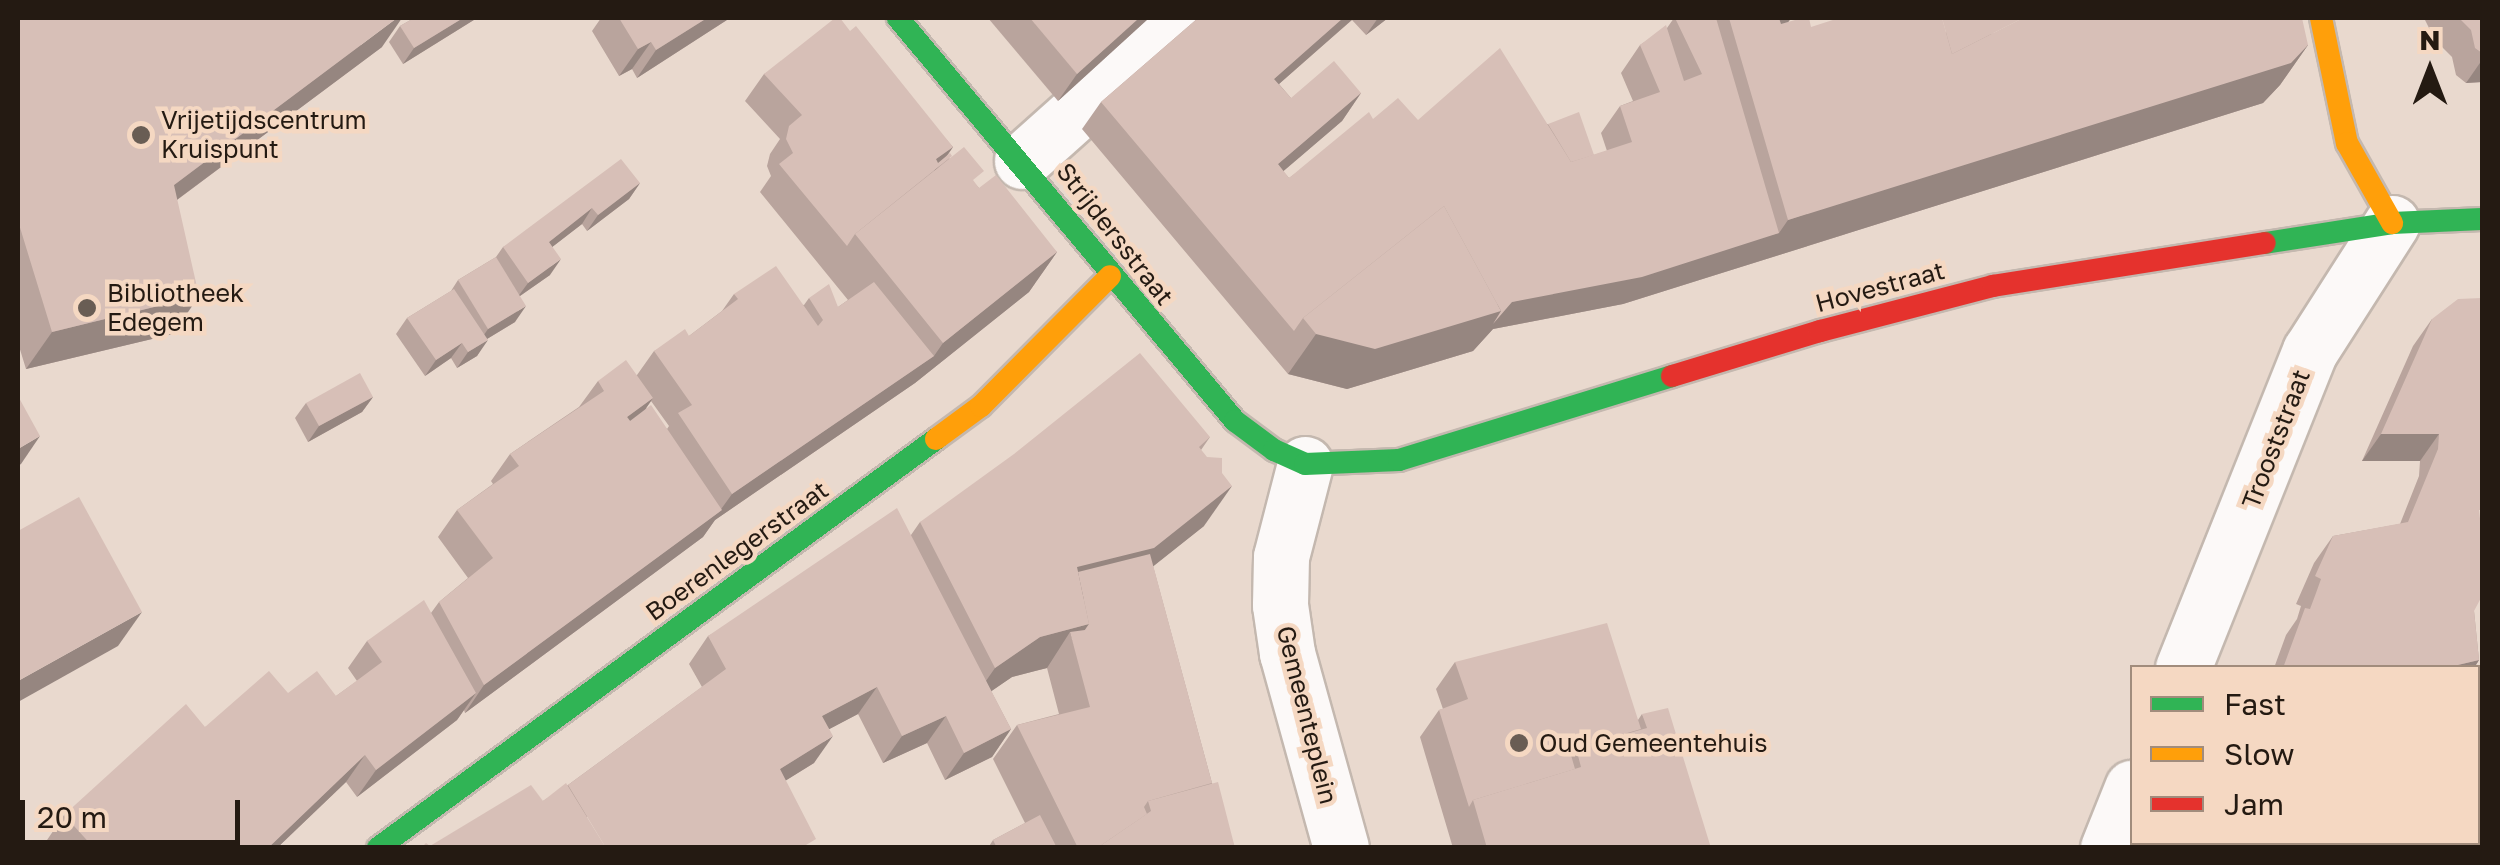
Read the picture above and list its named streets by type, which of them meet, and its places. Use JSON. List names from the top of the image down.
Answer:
{
  "streets": {
    "street": [
      "Strijdersstraat",
      "Hovestraat",
      "Trooststraat",
      "Boerenlegerstraat",
      "Gemeenteplein"
    ]
  },
  "crossings": [
    ["Strijdersstraat", "Hovestraat"],
    ["Strijdersstraat", "Boerenlegerstraat"],
    ["Strijdersstraat", "Gemeenteplein"],
    ["Hovestraat", "Trooststraat"],
    ["Hovestraat", "Gemeenteplein"]
  ],
  "places": ["Vrijetijdscentrum Kruispunt", "Bibliotheek Edegem", "Oud Gemeentehuis"],
  "legend": ["Fast", "Slow", "Jam"],
  "scale_bar": "20 m",
  "north": "top"
}
